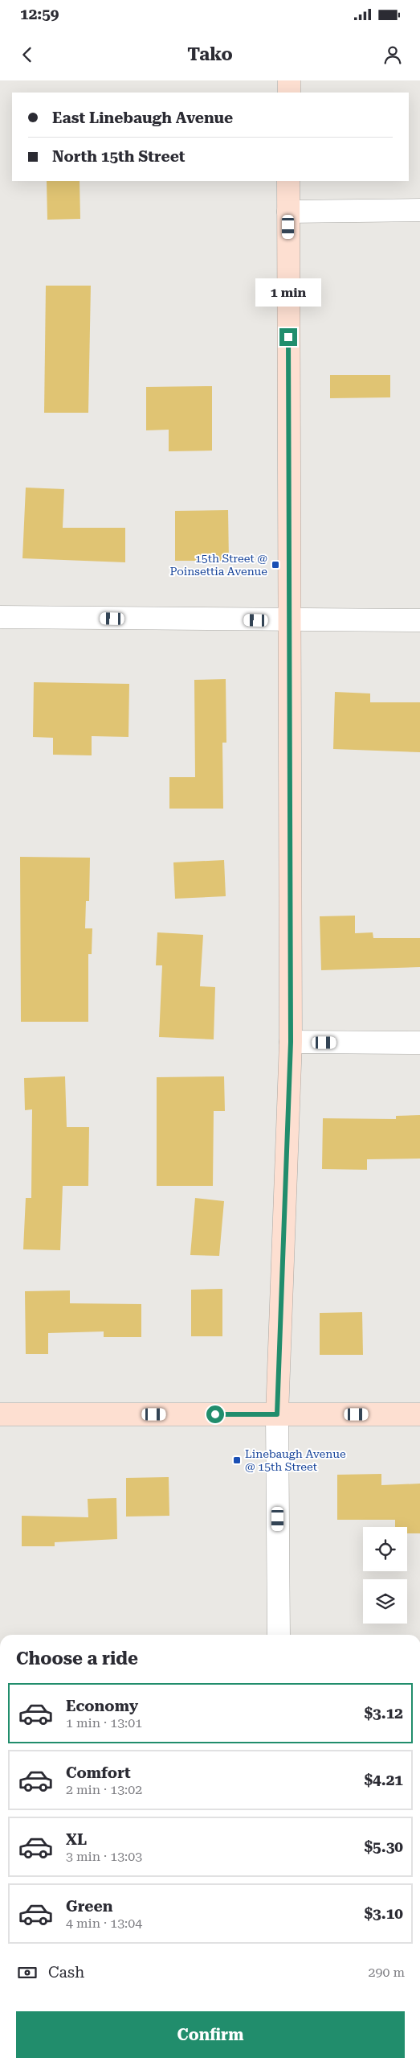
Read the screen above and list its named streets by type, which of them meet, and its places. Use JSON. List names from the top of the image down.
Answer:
{
  "places": {
    "transit": ["15th Street @ Poinsettia Avenue", "Linebaugh Avenue @ 15th Street"]
  },
  "page": {
    "status": "12:59",
    "header": "Tako",
    "banner": ["East Linebaugh Avenue", "North 15th Street"],
    "bubble": "1 min",
    "heading": "Choose a ride",
    "list": [
      {
        "name": "Economy",
        "note": "1 min · 13:01",
        "value": "$3.12"
      },
      {
        "name": "Comfort",
        "note": "2 min · 13:02",
        "value": "$4.21"
      },
      {
        "name": "XL",
        "note": "3 min · 13:03",
        "value": "$5.30"
      },
      {
        "name": "Green",
        "note": "4 min · 13:04",
        "value": "$3.10"
      }
    ],
    "pay": ["Cash", "290 m"],
    "buttons": "Confirm"
  }
}
